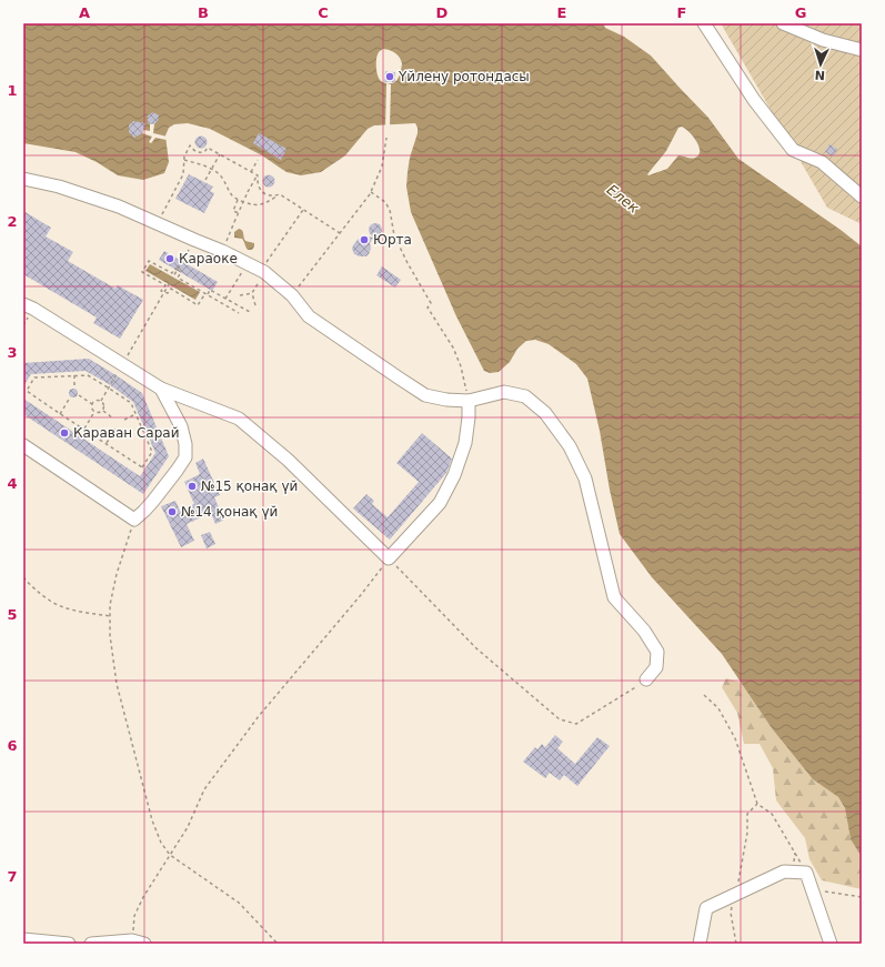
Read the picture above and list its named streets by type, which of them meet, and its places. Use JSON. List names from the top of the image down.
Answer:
{
  "water": ["Елек"],
  "places": [
    "Үйлену ротондaсы",
    "Юрта",
    "Караоке",
    "Караван Сарай",
    "№15 қонақ үй",
    "№14 қонақ үй"
  ],
  "north": "bottom",
  "grid": {
    "columns": [
      "A",
      "B",
      "C",
      "D",
      "E",
      "F",
      "G"
    ],
    "rows": [
      "1",
      "2",
      "3",
      "4",
      "5",
      "6",
      "7"
    ]
  }
}
